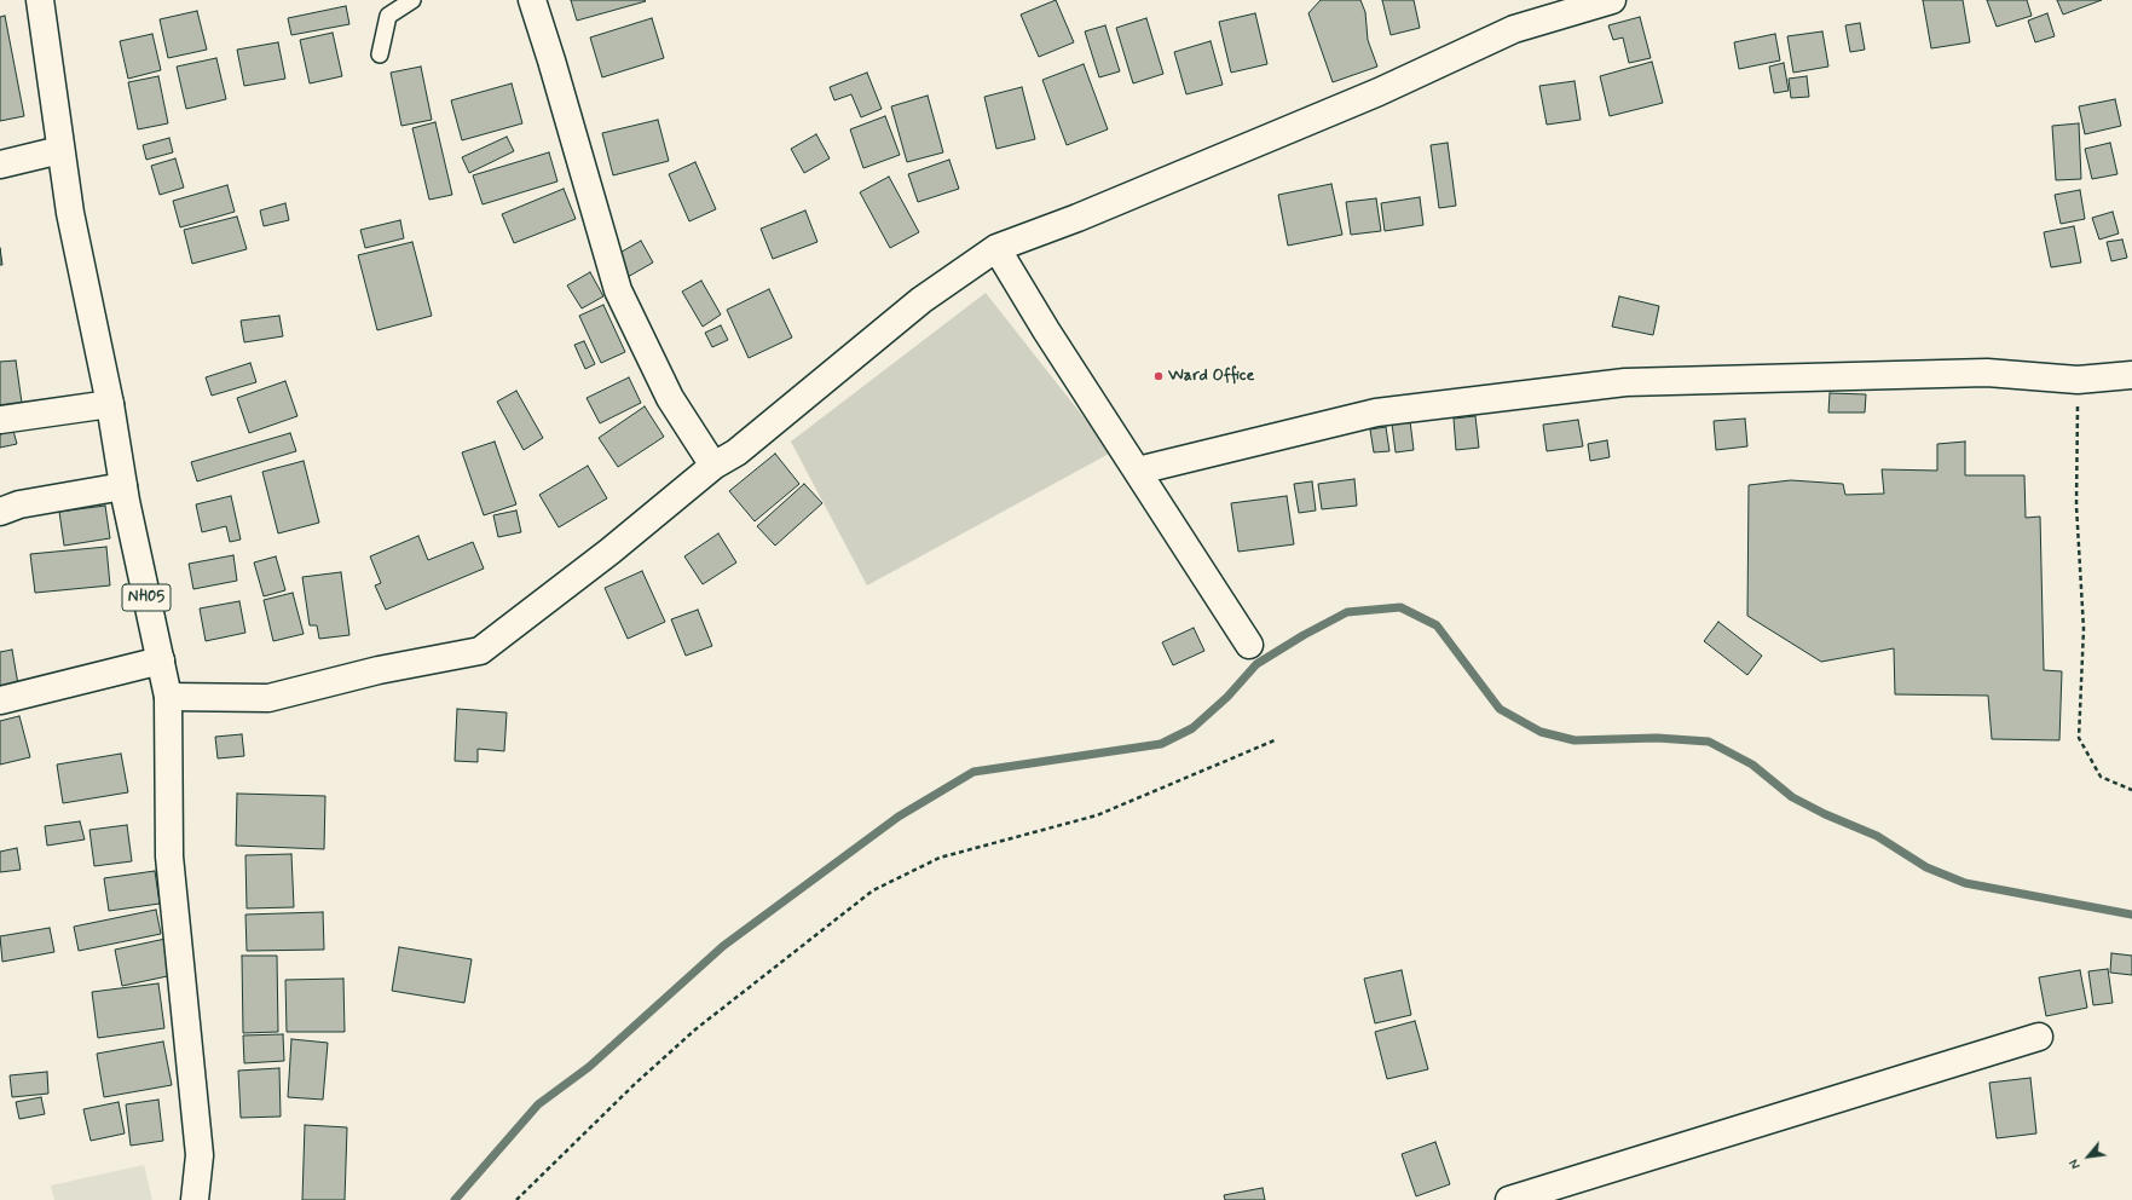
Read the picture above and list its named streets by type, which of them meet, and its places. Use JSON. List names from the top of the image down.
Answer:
{
  "streets": {
    "street": ["NH05"]
  },
  "places": ["Ward Office"],
  "north": "bottom left"
}
